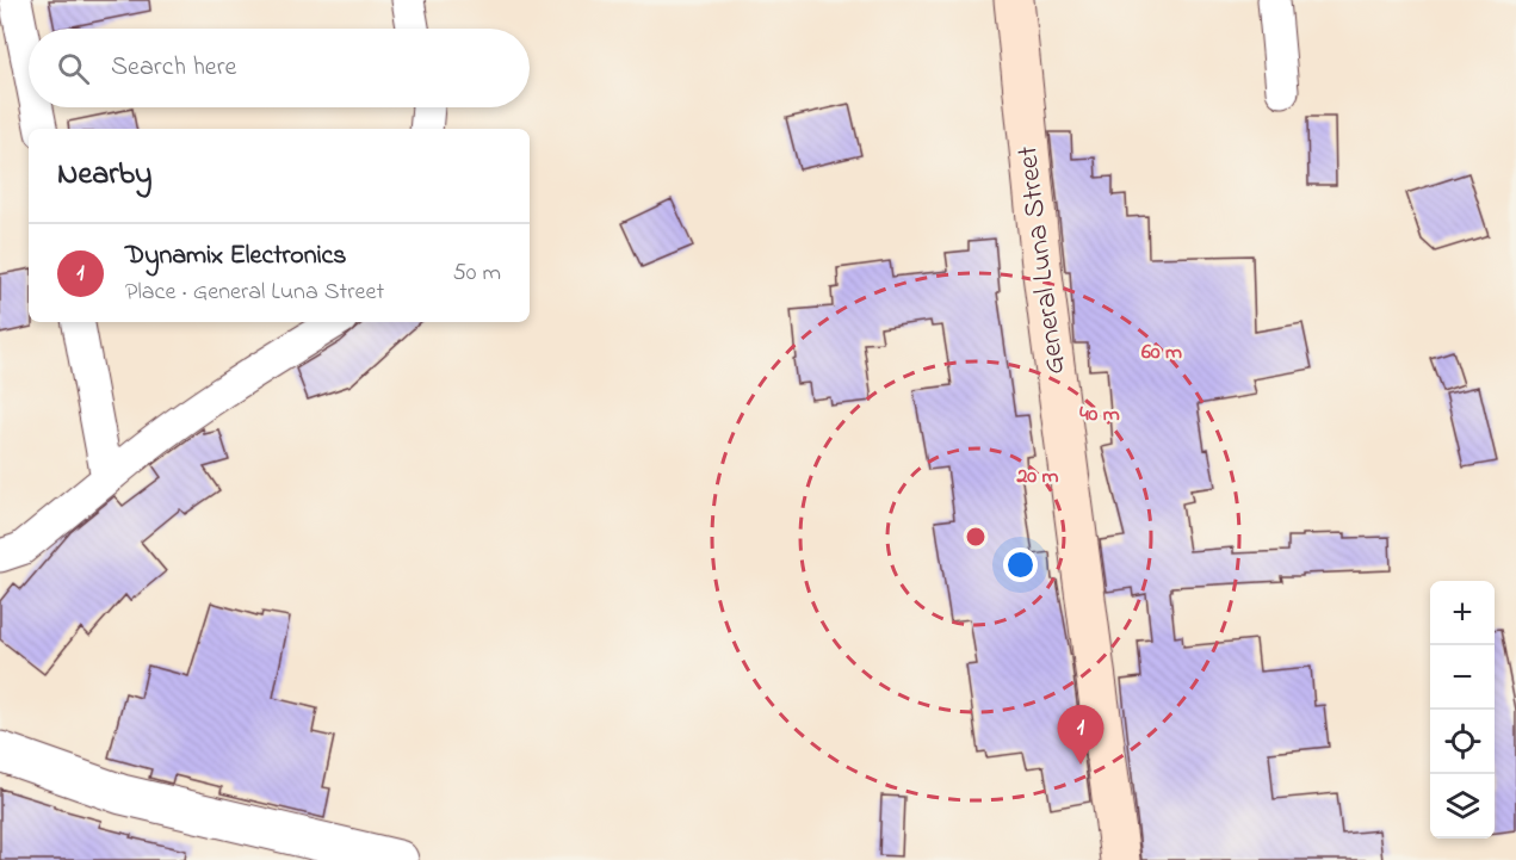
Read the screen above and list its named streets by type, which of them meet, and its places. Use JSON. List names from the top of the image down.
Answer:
{
  "streets": {
    "main road": ["General Luna Street"]
  },
  "page": {
    "search": "Search here",
    "heading": "Nearby",
    "list": [
      {
        "mark": "1",
        "name": "Dynamix Electronics",
        "note": "Place · General Luna Street",
        "value": "50 m"
      }
    ],
    "map_buttons": ["+", "−"],
    "pins": "1"
  },
  "rings": ["60 m", "40 m", "20 m"]
}
